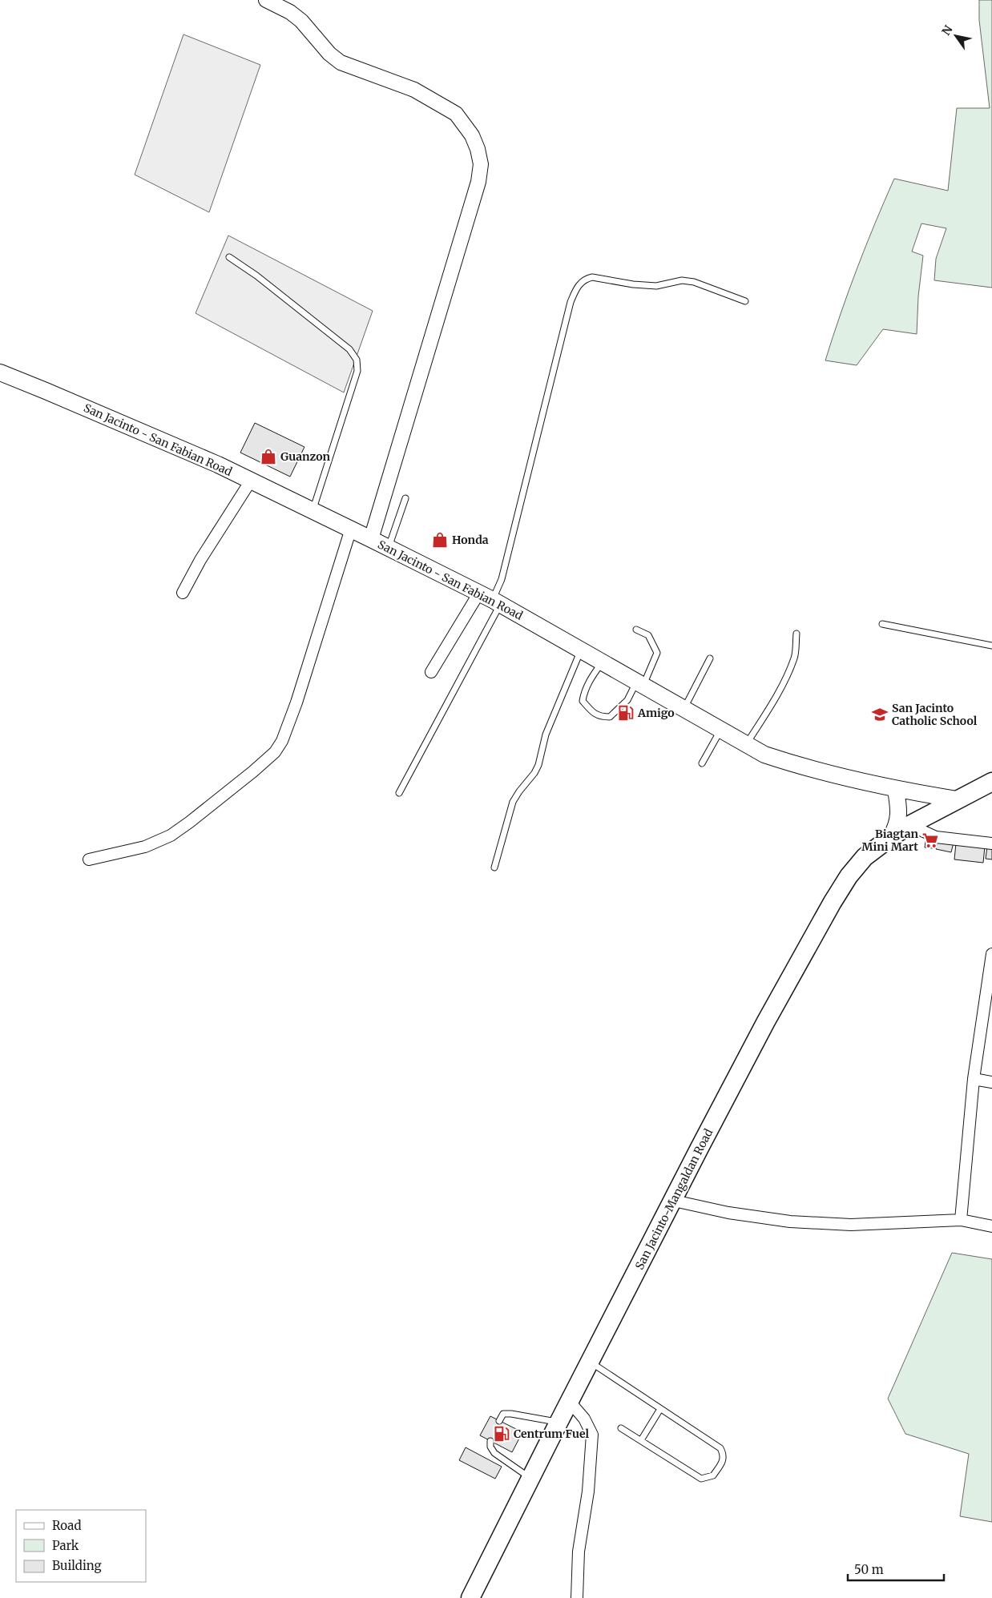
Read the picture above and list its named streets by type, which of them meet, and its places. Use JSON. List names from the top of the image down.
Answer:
{
  "streets": {
    "main road": ["San Jacinto - San Fabian Road", "San Jacinto-Mangaldan Road"]
  },
  "crossings": [
    ["San Jacinto - San Fabian Road", "San Jacinto-Mangaldan Road"]
  ],
  "places": {
    "shop": ["Guanzon", "Honda"],
    "fuel station": ["Amigo", "Centrum Fuel"],
    "school or university": ["San Jacinto Catholic School"],
    "supermarket": ["Biagtan Mini Mart"]
  },
  "legend": ["Road", "Park", "Building"],
  "scale_bar": "50 m",
  "north": "top left"
}
